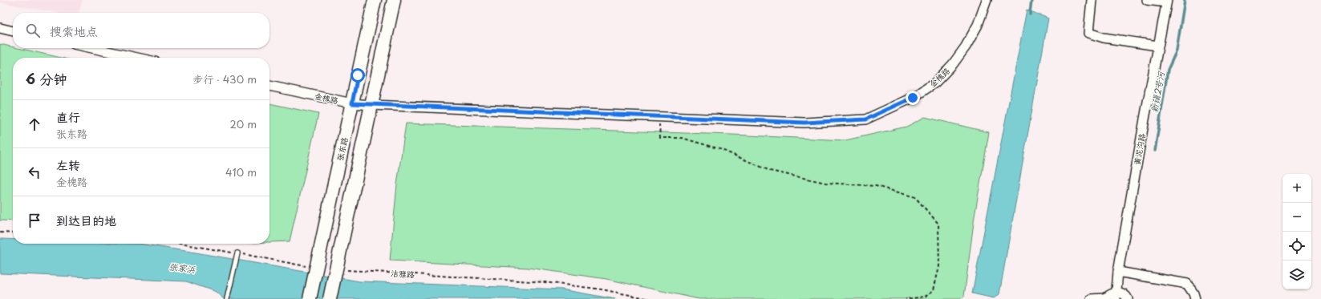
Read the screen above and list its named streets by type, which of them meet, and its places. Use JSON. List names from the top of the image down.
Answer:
{
  "streets": {
    "main road": ["张东路"],
    "street": ["金槐路", "黄泥沟路"],
    "path": ["洁雅路"]
  },
  "crossings": [
    ["金槐路", "张东路"]
  ],
  "water": ["新镇2号河", "张家浜"],
  "page": {
    "search": "搜索地点",
    "heading": ["6 分钟", "步行 · 430 m"],
    "list": [
      ["直行", "张东路", "20 m"],
      ["左转", "金槐路", "410 m"],
      "到达目的地"
    ],
    "map_buttons": ["+", "−"]
  }
}
